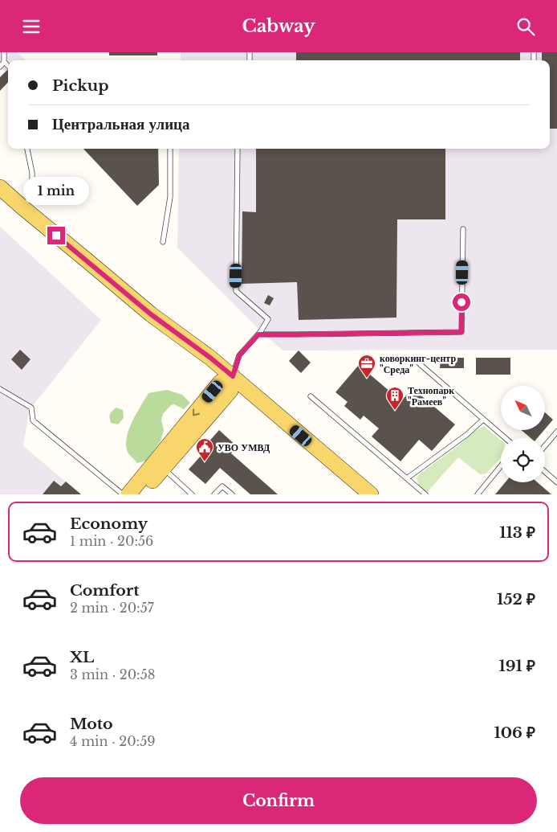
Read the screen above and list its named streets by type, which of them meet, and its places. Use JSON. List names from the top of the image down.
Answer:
{
  "places": {
    "office": ["коворкинг-центр \"Среда\""],
    "building": ["Технопарк \"Рамеев\""],
    "public building": ["УВО УМВД"]
  },
  "north": "top left",
  "page": {
    "header": "Cabway",
    "banner": ["Pickup", "Центральная улица"],
    "bubble": "1 min",
    "list": [
      {
        "name": "Economy",
        "note": "1 min · 20:56",
        "value": "113 ₽"
      },
      {
        "name": "Comfort",
        "note": "2 min · 20:57",
        "value": "152 ₽"
      },
      {
        "name": "XL",
        "note": "3 min · 20:58",
        "value": "191 ₽"
      },
      {
        "name": "Moto",
        "note": "4 min · 20:59",
        "value": "106 ₽"
      }
    ],
    "buttons": "Confirm"
  }
}
